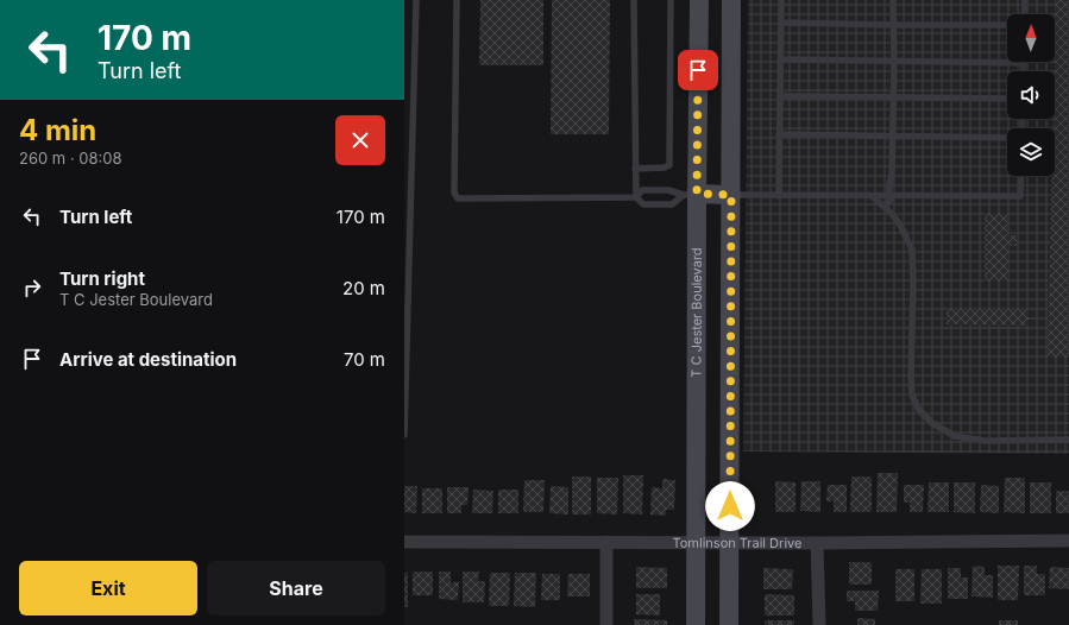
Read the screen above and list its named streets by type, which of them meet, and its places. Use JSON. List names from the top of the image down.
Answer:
{
  "streets": {
    "main road": ["T C Jester Boulevard"],
    "street": ["Tomlinson Trail Drive"]
  },
  "crossings": [
    ["T C Jester Boulevard", "Tomlinson Trail Drive"]
  ],
  "north": "top",
  "page": {
    "turn": ["170 m", "Turn left"],
    "heading": ["4 min", "260 m · 08:08"],
    "list": [
      {
        "name": "Turn left",
        "value": "170 m"
      },
      {
        "name": "Turn right",
        "note": "T C Jester Boulevard",
        "value": "20 m"
      },
      {
        "name": "Arrive at destination",
        "value": "70 m"
      }
    ],
    "buttons": ["Exit", "Share"]
  }
}
